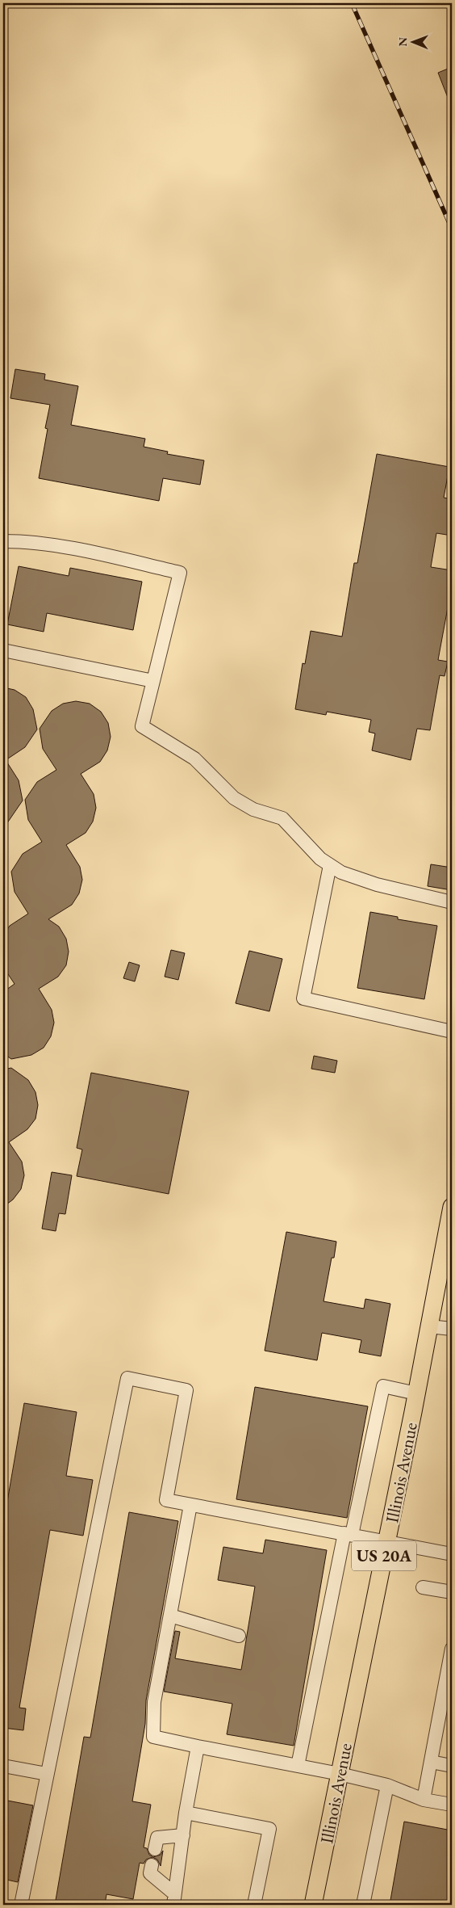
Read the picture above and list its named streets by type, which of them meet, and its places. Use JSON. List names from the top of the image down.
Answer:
{
  "streets": {
    "main road": ["Illinois Avenue", "US 20A"]
  },
  "north": "left"
}
